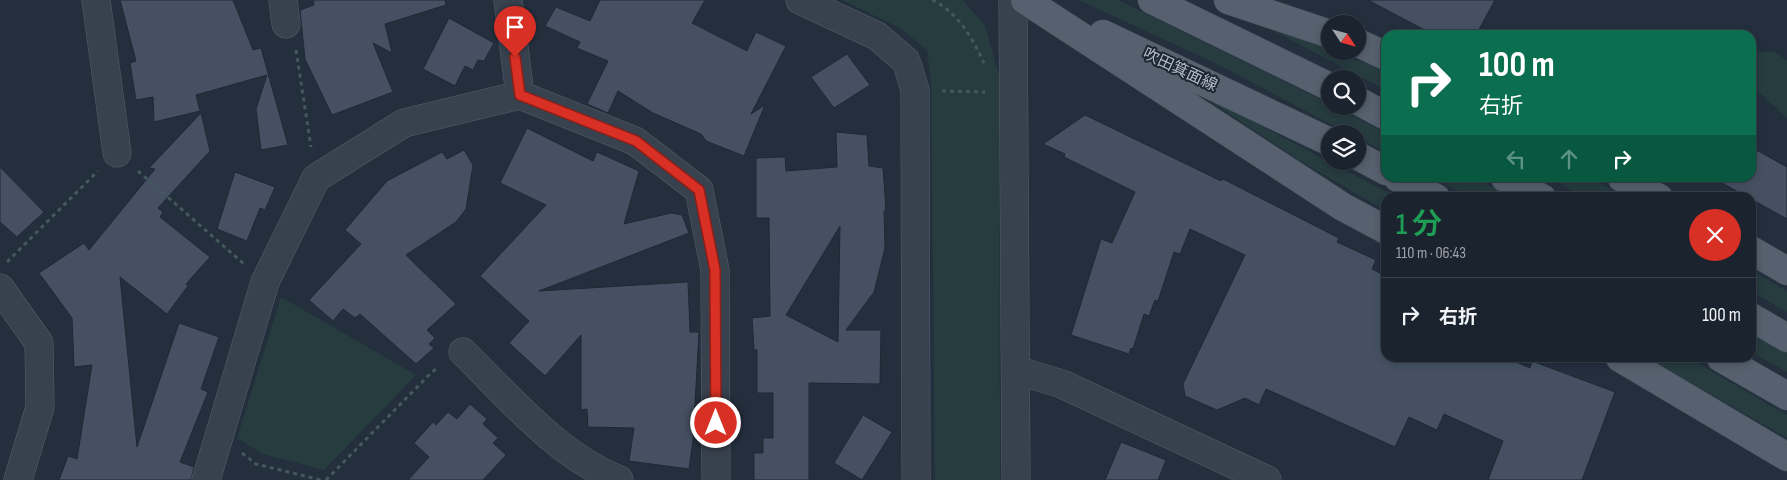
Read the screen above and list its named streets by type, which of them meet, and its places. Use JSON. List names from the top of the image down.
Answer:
{
  "streets": {
    "main road": ["吹田箕面線"]
  },
  "north": "bottom right",
  "page": {
    "turn": ["100 m", "右折"],
    "heading": ["1 分", "110 m · 06:43"],
    "list": [
      {
        "name": "右折",
        "value": "100 m"
      }
    ]
  }
}
